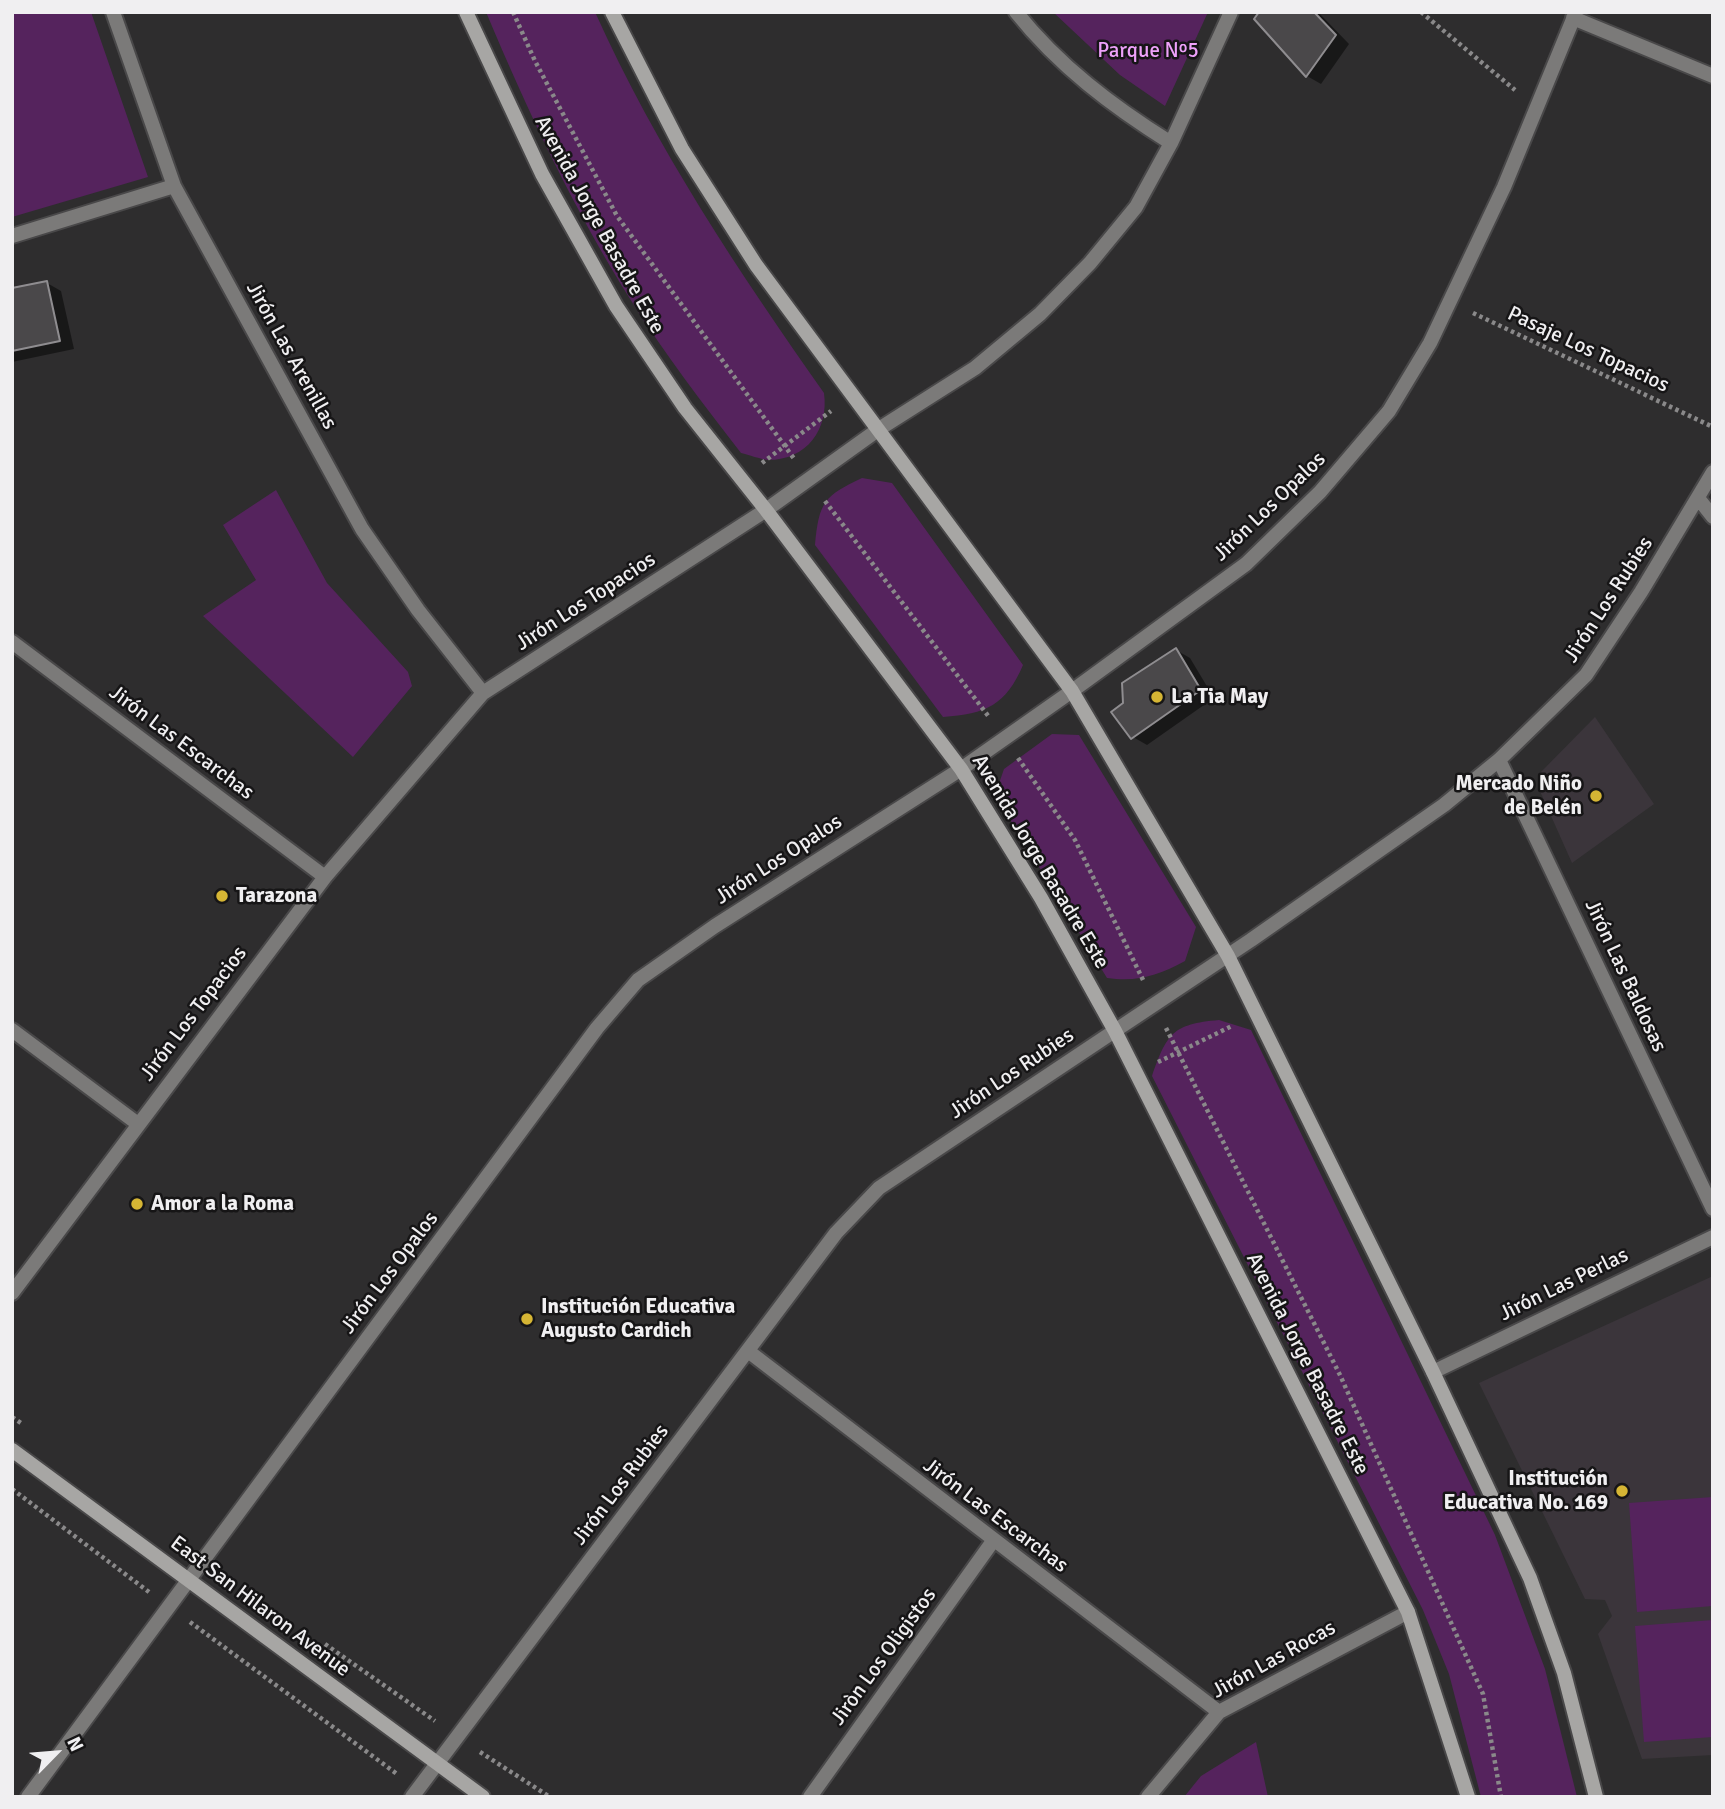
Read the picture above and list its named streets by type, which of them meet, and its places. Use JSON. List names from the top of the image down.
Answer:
{
  "streets": {
    "main road": ["Avenida Jorge Basadre Este", "East San Hilaron Avenue"],
    "street": [
      "Jirón Las Arenillas",
      "Jirón Los Opalos",
      "Jirón Los Rubies",
      "Jirón Los Topacios",
      "Jirón Las Escarchas",
      "Jirón Las Baldosas",
      "Jirón Las Perlas",
      "Jiròn Los Oligistos",
      "Jirón Las Rocas"
    ],
    "path": ["Pasaje Los Topacios"]
  },
  "crossings": [
    ["Avenida Jorge Basadre Este", "Jirón Los Opalos"],
    ["Avenida Jorge Basadre Este", "Jirón Los Rubies"],
    ["Avenida Jorge Basadre Este", "Jirón Los Topacios"],
    ["Avenida Jorge Basadre Este", "Jirón Las Rocas"],
    ["Pasaje Los Topacios", "Jirón Los Opalos"],
    ["Jirón Las Arenillas", "Jirón Los Topacios"],
    ["Jirón Los Opalos", "East San Hilaron Avenue"],
    ["Jirón Los Rubies", "Jirón Las Escarchas"],
    ["Jirón Los Rubies", "Jirón Las Baldosas"],
    ["Jirón Los Rubies", "East San Hilaron Avenue"],
    ["Jirón Los Topacios", "Jirón Las Escarchas"],
    ["Jirón Las Escarchas", "Jiròn Los Oligistos"],
    ["Jirón Las Escarchas", "Jirón Las Rocas"]
  ],
  "parks": ["Parque Nº5"],
  "places": [
    "La Tia May",
    "Mercado Niño de Belén",
    "Tarazona",
    "Amor a la Roma",
    "Institución Educativa Augusto Cardich",
    "Institución Educativa No. 169"
  ],
  "north": "top right"
}
